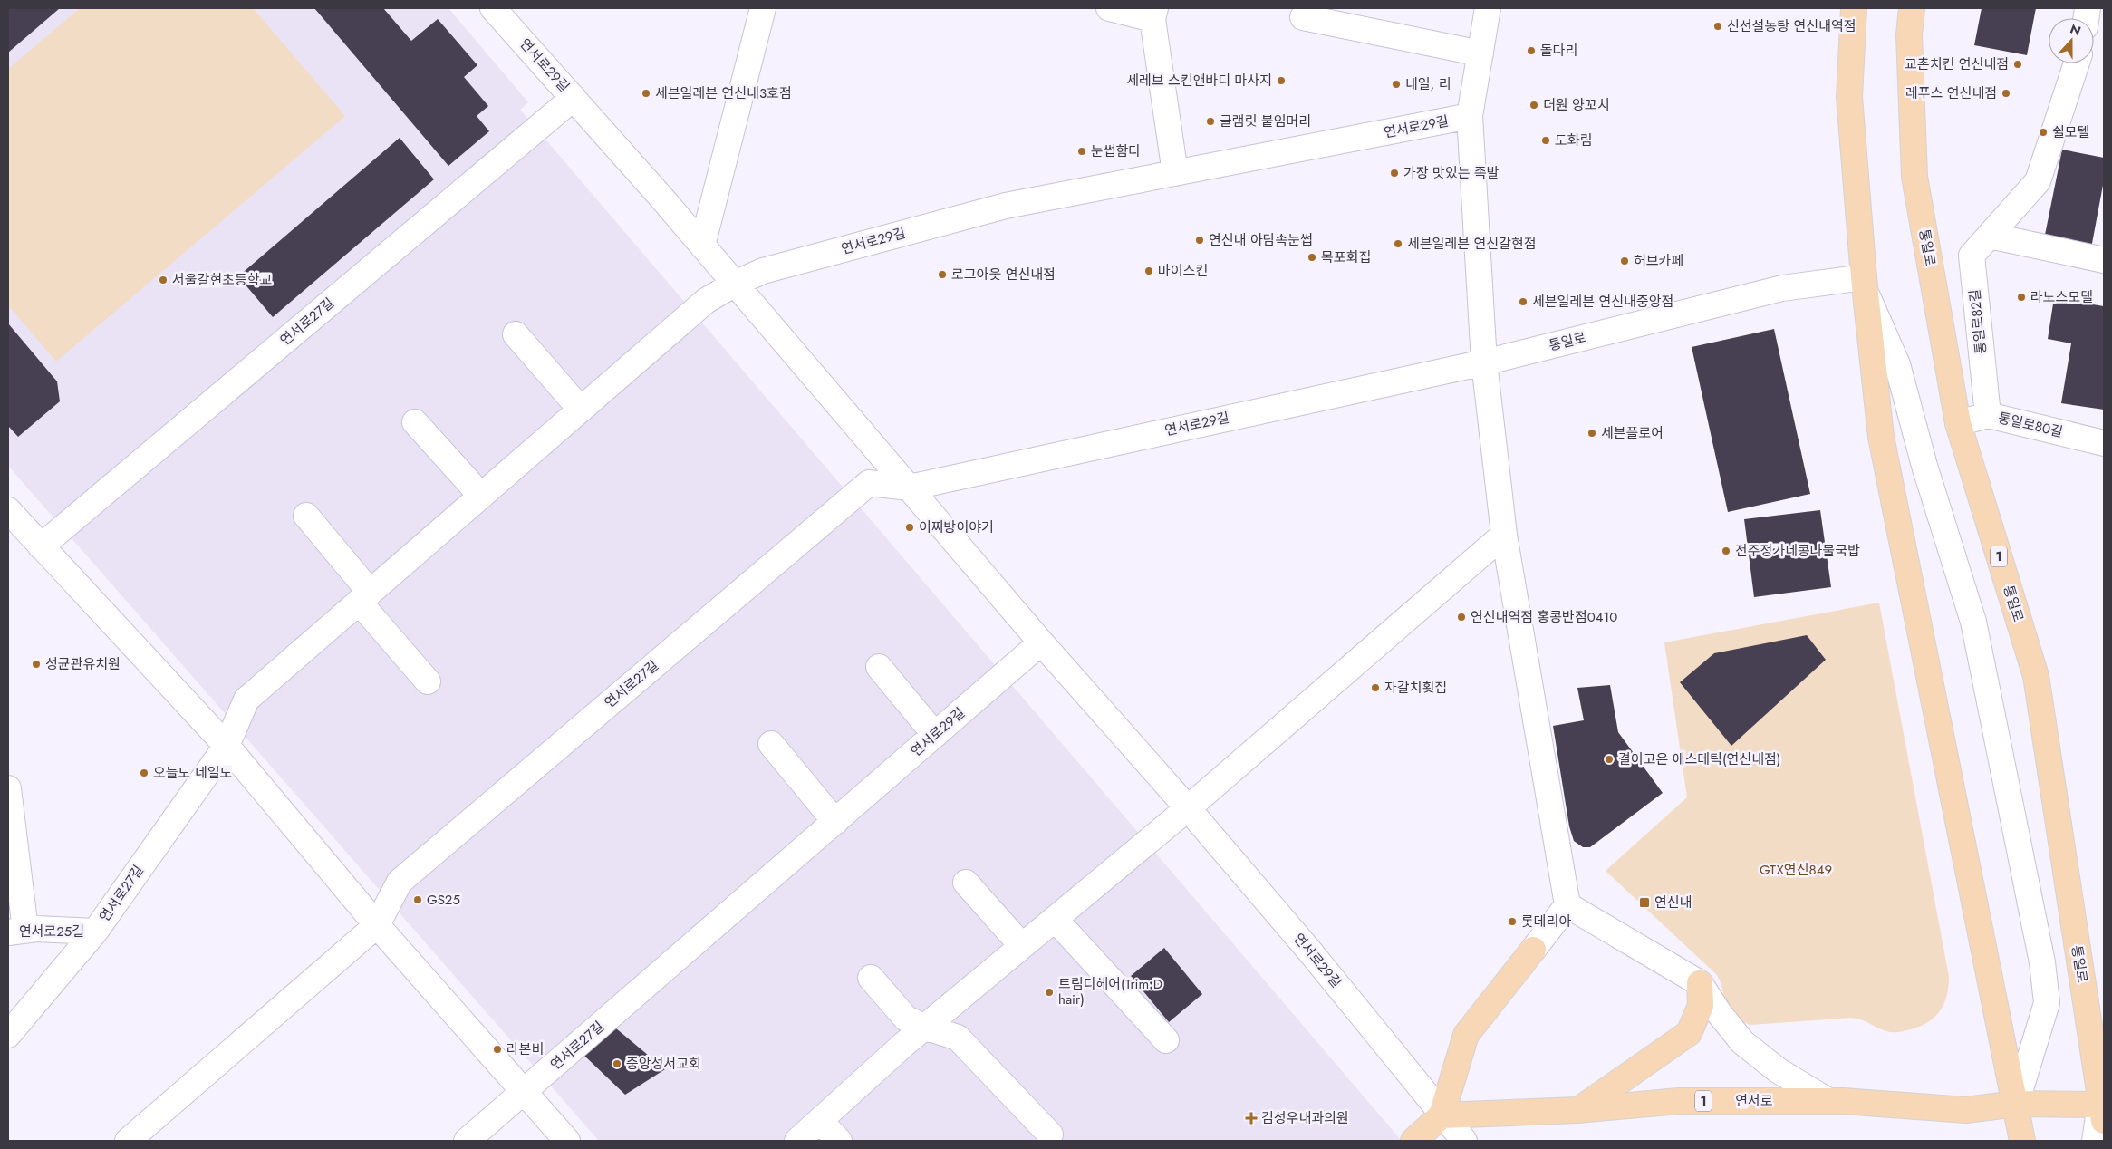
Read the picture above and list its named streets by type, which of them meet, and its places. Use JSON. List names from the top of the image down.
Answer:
{
  "streets": {
    "main road": ["통일로", "1", "연서로"],
    "street": [
      "연서로29길",
      "연서로27길",
      "통일로82길",
      "통일로80길",
      "연서로25길"
    ]
  },
  "crossings": [
    ["연서로29길", "통일로"],
    ["연서로29길", "연서로27길"],
    ["연서로29길", "연서로"],
    ["통일로", "통일로80길"],
    ["통일로", "연서로"],
    ["연서로27길", "연서로25길"],
    ["통일로82길", "통일로80길"]
  ],
  "parks": ["GTX연신849"],
  "places": {
    "other": [
      "신선설농탕 연신내역점",
      "돌다리",
      "교촌치킨 연신내점",
      "세레브 스킨앤바디 마사지",
      "네일, 리",
      "세븐일레븐 연신내3호점",
      "레푸스 연신내점",
      "더원 양꼬치",
      "글램릿 붙임머리",
      "쉴모텔",
      "도화림",
      "눈썹함다",
      "가장 맛있는 족발",
      "연신내 아담속눈썹",
      "세븐일레븐 연신갈현점",
      "목포회집",
      "허브카페",
      "마이스킨",
      "로그아웃 연신내점",
      "서울갈현초등학교",
      "라노스모텔",
      "세븐일레븐 연신내중앙점",
      "세븐플로어",
      "이찌방이야기",
      "전주정가네콩나물국밥",
      "연신내역점 홍콩반점0410",
      "성균관유치원",
      "자갈치횟집",
      "결이고은 에스테틱(연신내점)",
      "오늘도 네일도",
      "GS25",
      "롯데리아",
      "트림디헤어(Trim:D hair)",
      "라본비",
      "중앙성서교회"
    ],
    "transit": ["연신내"],
    "health": ["김성우내과의원"]
  },
  "north": "top"
}
